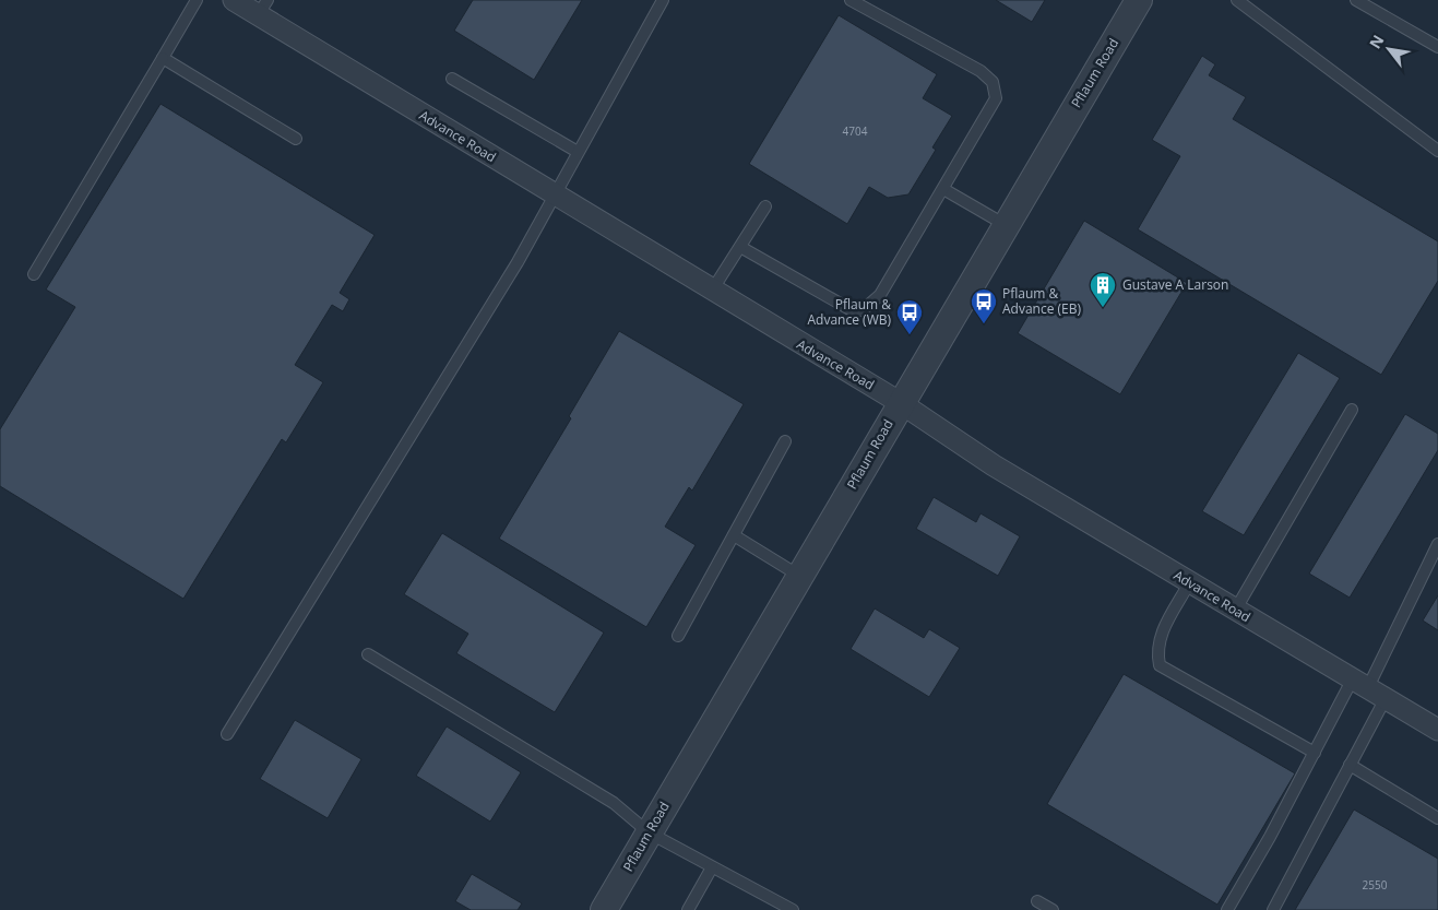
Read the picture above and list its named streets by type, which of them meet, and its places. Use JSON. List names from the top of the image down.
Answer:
{
  "streets": {
    "street": ["Pflaum Road", "Advance Road"]
  },
  "crossings": [
    ["Pflaum Road", "Advance Road"]
  ],
  "places": {
    "building": ["Gustave A Larson"],
    "bus stop": ["Pflaum & Advance (EB)", "Pflaum & Advance (WB)"]
  },
  "house_numbers": ["4704", "2550"],
  "north": "top left"
}
